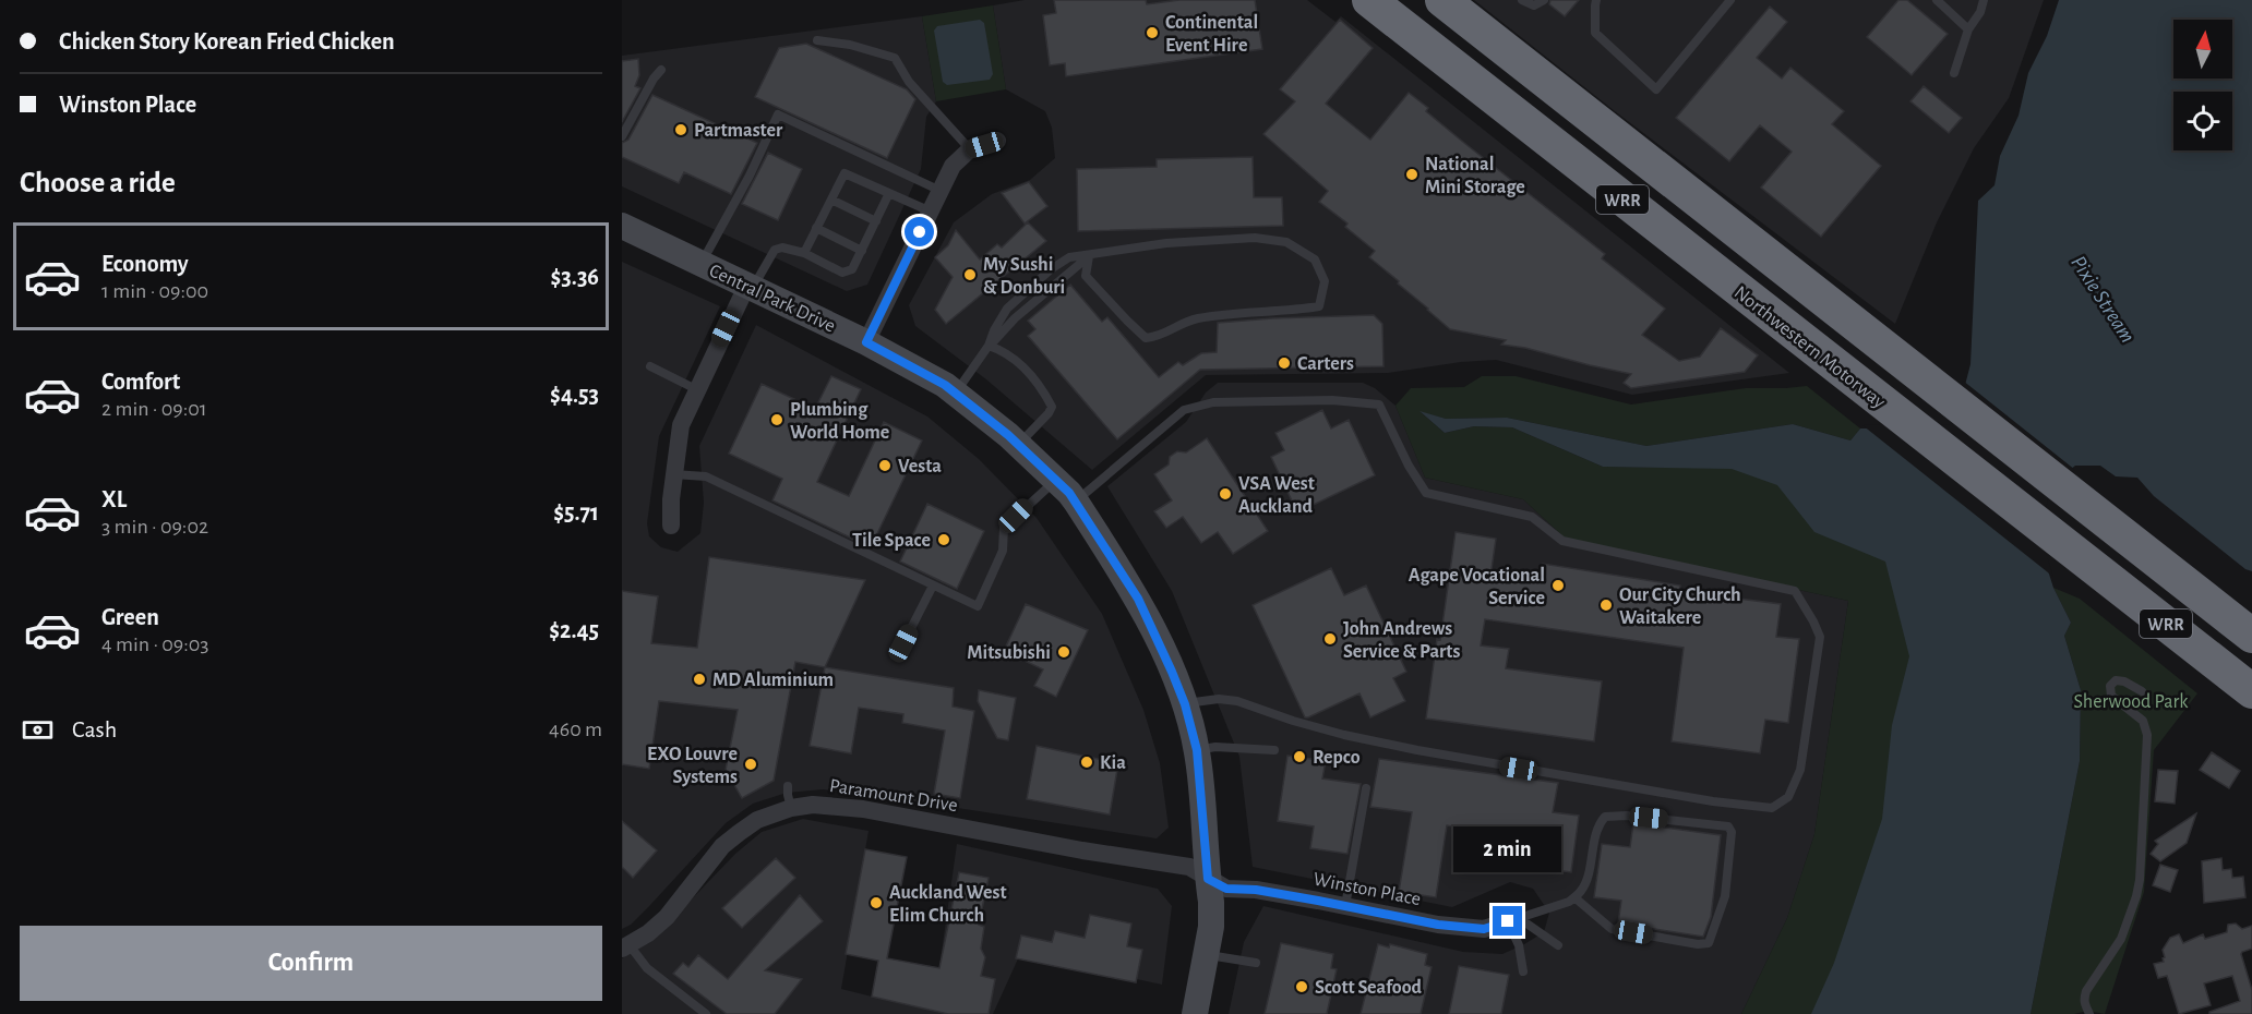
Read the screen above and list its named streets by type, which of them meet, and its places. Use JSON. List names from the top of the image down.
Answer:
{
  "streets": {
    "highway": ["WRR", "Northwestern Motorway"],
    "main road": ["Central Park Drive"],
    "street": ["Paramount Drive", "Winston Place"]
  },
  "crossings": [
    ["Central Park Drive", "Paramount Drive"],
    ["Central Park Drive", "Winston Place"],
    ["Paramount Drive", "Winston Place"]
  ],
  "water": ["Pixie Stream"],
  "parks": ["Sherwood Park"],
  "places": [
    "Continental Event Hire",
    "Partmaster",
    "National Mini Storage",
    "My Sushi & Donburi",
    "Carters",
    "Plumbing World Home",
    "Vesta",
    "VSA West Auckland",
    "Tile Space",
    "Agape Vocational Service",
    "Our City Church Waitakere",
    "John Andrews Service & Parts",
    "Mitsubishi",
    "MD Aluminium",
    "Repco",
    "Kia",
    "EXO Louvre Systems",
    "Auckland West Elim Church",
    "Scott Seafood"
  ],
  "north": "top",
  "page": {
    "banner": ["Chicken Story Korean Fried Chicken", "Winston Place"],
    "heading": "Choose a ride",
    "list": [
      {
        "name": "Economy",
        "note": "1 min · 09:00",
        "value": "$3.36"
      },
      {
        "name": "Comfort",
        "note": "2 min · 09:01",
        "value": "$4.53"
      },
      {
        "name": "XL",
        "note": "3 min · 09:02",
        "value": "$5.71"
      },
      {
        "name": "Green",
        "note": "4 min · 09:03",
        "value": "$2.45"
      }
    ],
    "pay": ["Cash", "460 m"],
    "bubble": "2 min",
    "buttons": "Confirm"
  }
}
